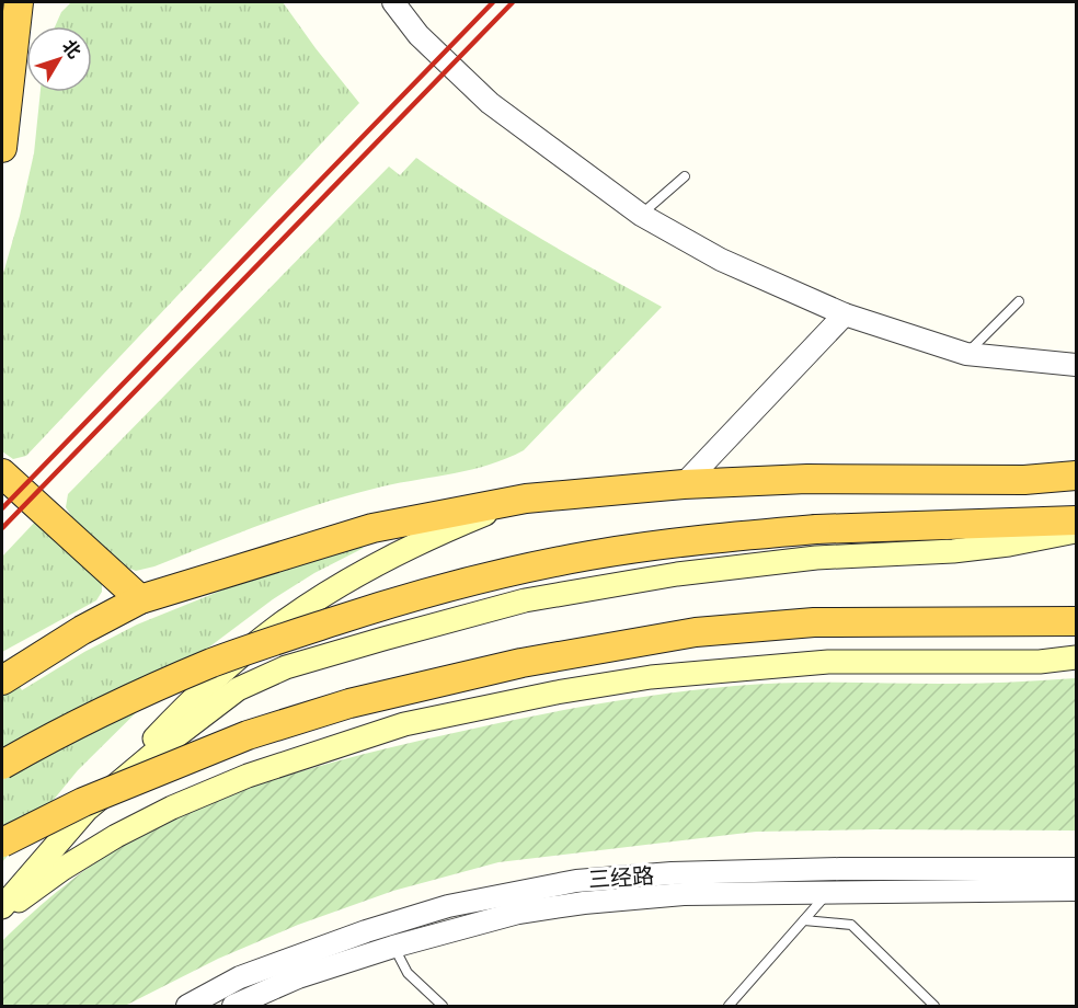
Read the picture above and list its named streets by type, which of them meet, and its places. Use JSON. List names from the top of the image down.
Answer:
{
  "streets": {
    "street": ["三经路"]
  },
  "north": "top right"
}
